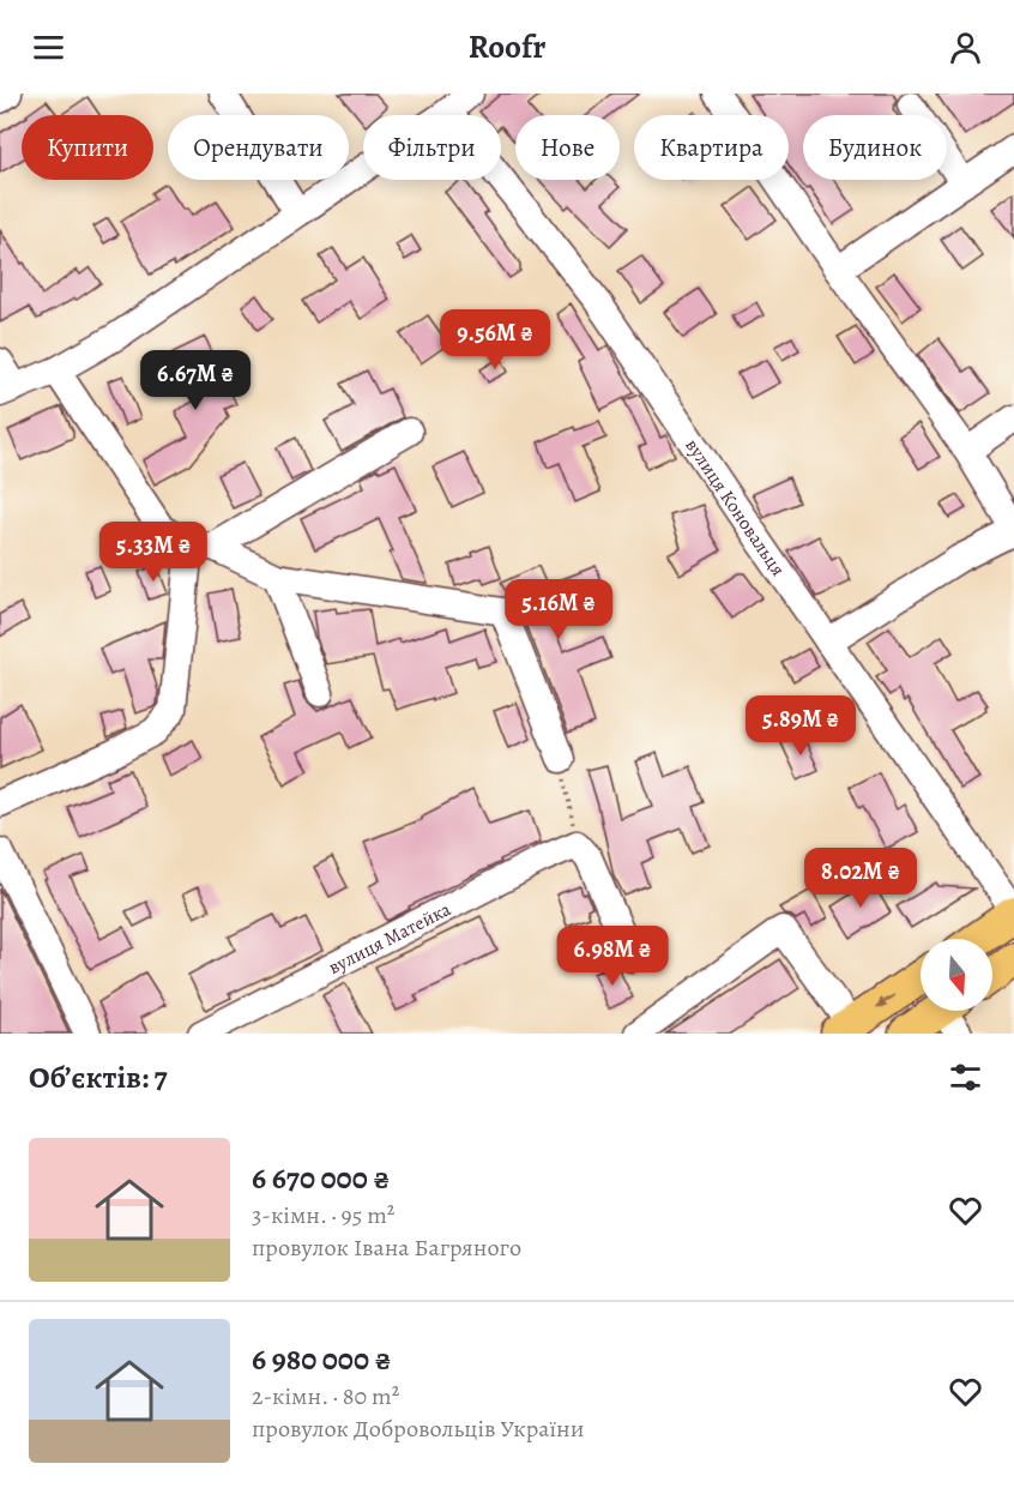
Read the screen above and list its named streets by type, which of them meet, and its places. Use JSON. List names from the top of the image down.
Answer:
{
  "streets": {
    "street": ["вулиця Коновальця", "вулиця Матейка"]
  },
  "north": "bottom",
  "page": {
    "header": "Roofr",
    "chip": [
      "Купити",
      "Орендувати",
      "Фільтри",
      "Нове",
      "Квартира",
      "Будинок"
    ],
    "price": [
      "9.56M ₴",
      "6.67M ₴",
      "5.33M ₴",
      "5.16M ₴",
      "5.89M ₴",
      "8.02M ₴",
      "6.98M ₴"
    ],
    "heading": "Об’єктів: 7",
    "list": [
      {
        "name": "6 670 000 ₴",
        "note": "3-кімн. · 95 m² · провулок Івана Багряного"
      },
      {
        "name": "6 980 000 ₴",
        "note": "2-кімн. · 80 m² · провулок Добровольців України"
      }
    ]
  }
}
